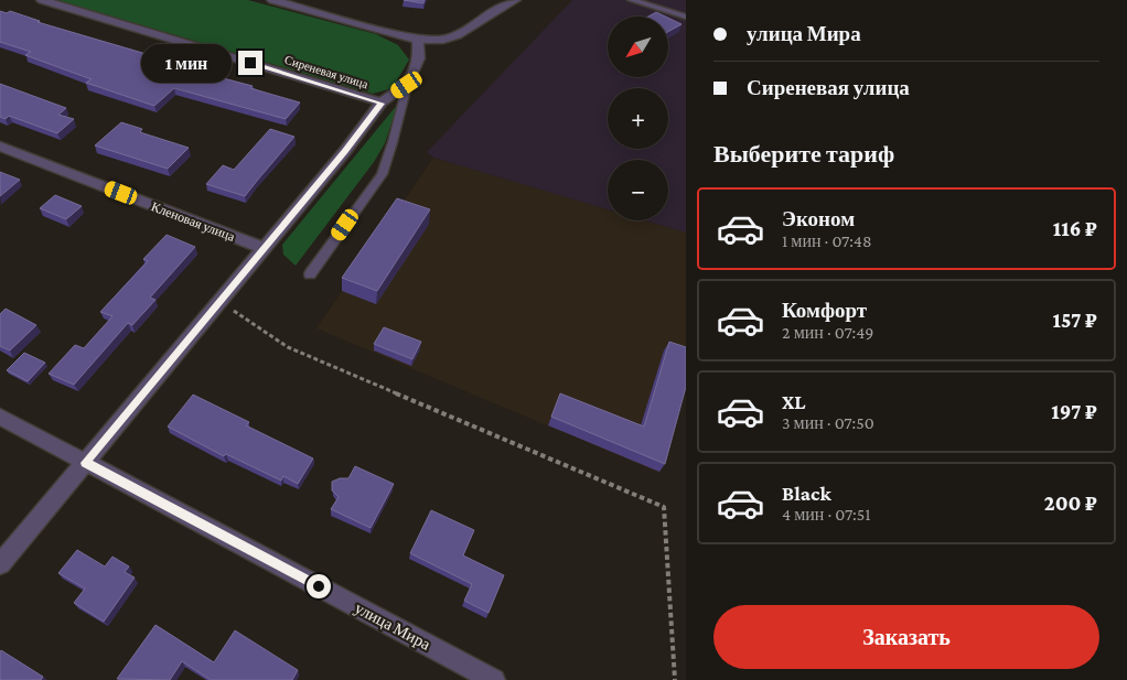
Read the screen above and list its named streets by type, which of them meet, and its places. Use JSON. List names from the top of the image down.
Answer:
{
  "streets": {
    "street": ["Сиреневая улица", "Кленовая улица", "улица Мира"]
  },
  "north": "bottom left",
  "page": {
    "banner": ["улица Мира", "Сиреневая улица"],
    "map_buttons": ["+", "−"],
    "bubble": "1 мин",
    "heading": "Выберите тариф",
    "list": [
      {
        "name": "Эконом",
        "note": "1 мин · 07:48",
        "value": "116 ₽"
      },
      {
        "name": "Комфорт",
        "note": "2 мин · 07:49",
        "value": "157 ₽"
      },
      {
        "name": "XL",
        "note": "3 мин · 07:50",
        "value": "197 ₽"
      },
      {
        "name": "Black",
        "note": "4 мин · 07:51",
        "value": "200 ₽"
      }
    ],
    "buttons": "Заказать"
  }
}
